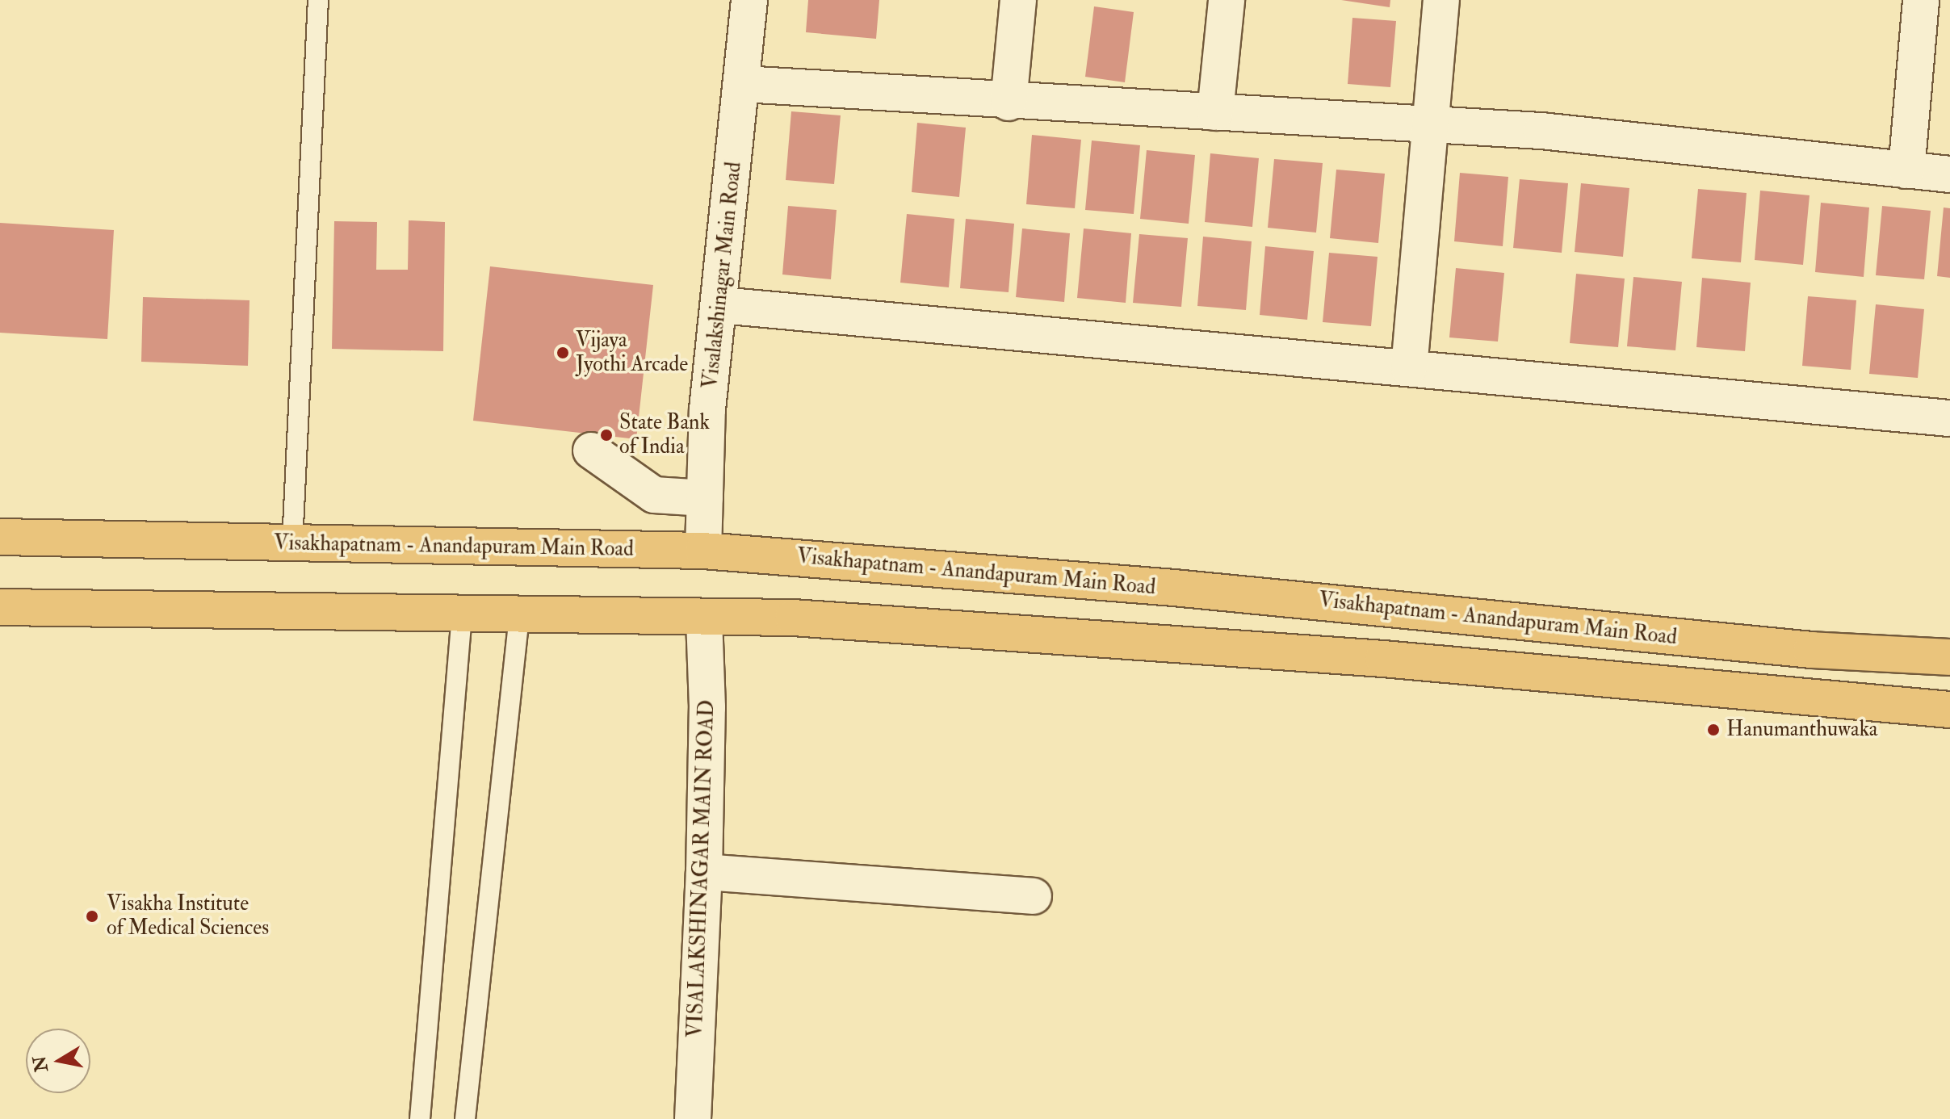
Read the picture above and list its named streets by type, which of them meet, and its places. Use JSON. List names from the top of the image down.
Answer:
{
  "streets": {
    "main road": ["Visakhapatnam - Anandapuram Main Road"],
    "street": ["Visalakshinagar Main Road", "VISALAKSHINAGAR MAIN ROAD"]
  },
  "crossings": [
    ["Visalakshinagar Main Road", "Visakhapatnam - Anandapuram Main Road"]
  ],
  "places": [
    "Vijaya Jyothi Arcade",
    "State Bank of India",
    "Hanumanthuwaka",
    "Visakha Institute of Medical Sciences"
  ],
  "north": "left"
}
